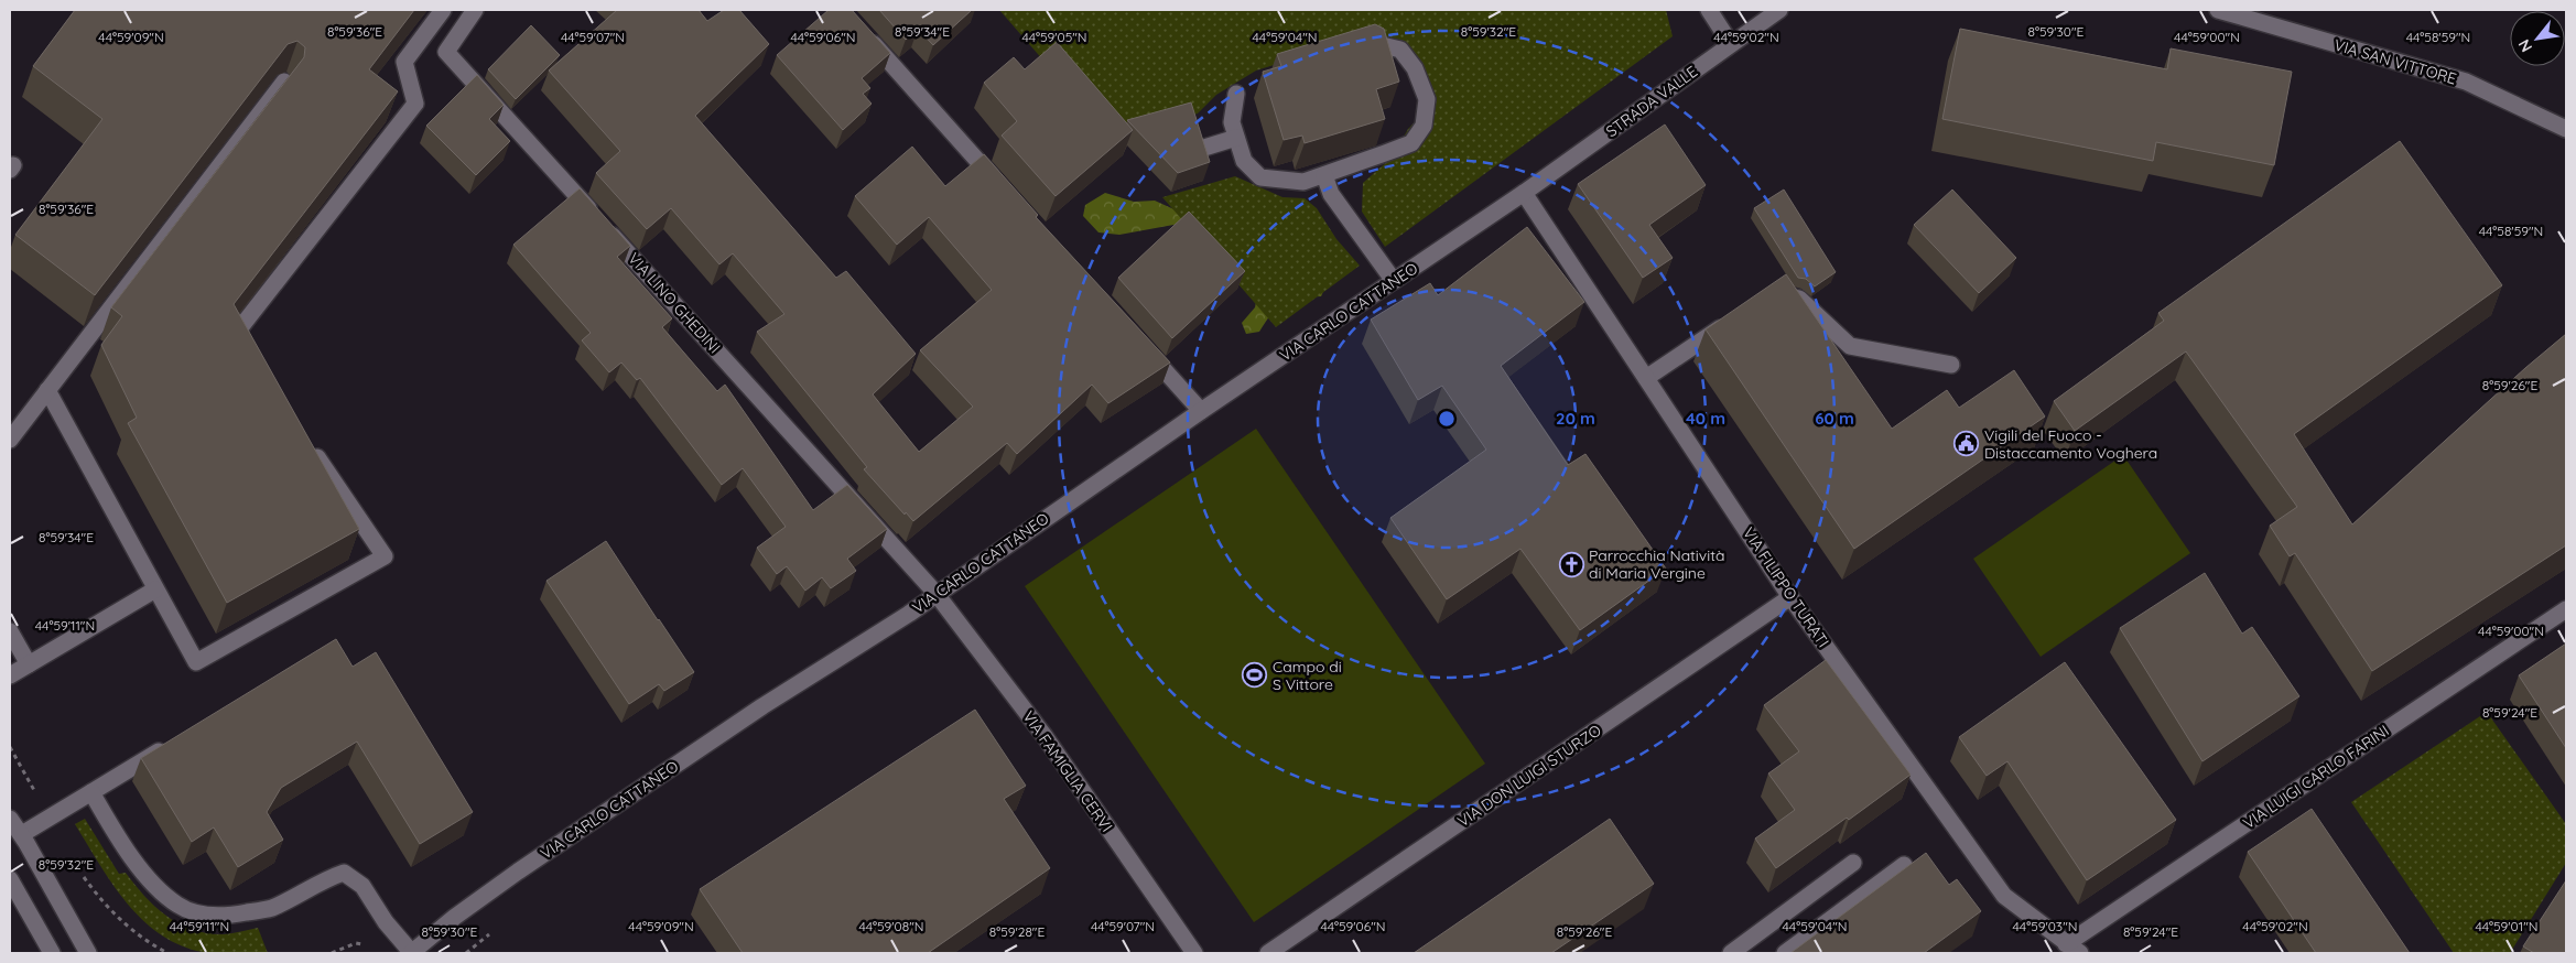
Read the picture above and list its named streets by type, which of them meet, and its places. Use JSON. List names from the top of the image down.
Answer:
{
  "streets": {
    "street": [
      "VIA SAN VITTORE",
      "STRADA VALLE",
      "VIA LINO GHEDINI",
      "VIA CARLO CATTANEO",
      "VIA FILIPPO TURATI",
      "VIA FAMIGLIA CERVI",
      "VIA DON LUIGI STURZO",
      "VIA LUIGI CARLO FARINI"
    ]
  },
  "crossings": [
    ["STRADA VALLE", "VIA CARLO CATTANEO"],
    ["STRADA VALLE", "VIA FILIPPO TURATI"],
    ["VIA LINO GHEDINI", "VIA CARLO CATTANEO"],
    ["VIA LINO GHEDINI", "VIA FAMIGLIA CERVI"],
    ["VIA CARLO CATTANEO", "VIA FILIPPO TURATI"],
    ["VIA CARLO CATTANEO", "VIA FAMIGLIA CERVI"],
    ["VIA FILIPPO TURATI", "VIA DON LUIGI STURZO"],
    ["VIA FILIPPO TURATI", "VIA LUIGI CARLO FARINI"]
  ],
  "places": {
    "public building": ["Vigili del Fuoco - Distaccamento Voghera"],
    "church": ["Parrocchia Natività di Maria Vergine"],
    "sports": ["Campo di S Vittore"]
  },
  "north": "bottom left",
  "coordinates": [
    "8°59'36\"E",
    "8°59'34\"E",
    "8°59'30\"E",
    "8°59'32\"E",
    "44°59'09\"N",
    "44°59'07\"N",
    "44°59'06\"N",
    "44°59'05\"N",
    "44°59'04\"N",
    "44°59'02\"N",
    "44°59'00\"N",
    "44°58'59\"N",
    "8°59'26\"E",
    "44°59'11\"N",
    "8°59'24\"E",
    "44°59'08\"N",
    "44°59'03\"N",
    "44°59'01\"N",
    "8°59'28\"E"
  ],
  "rings": ["20 m", "40 m", "60 m"]
}
